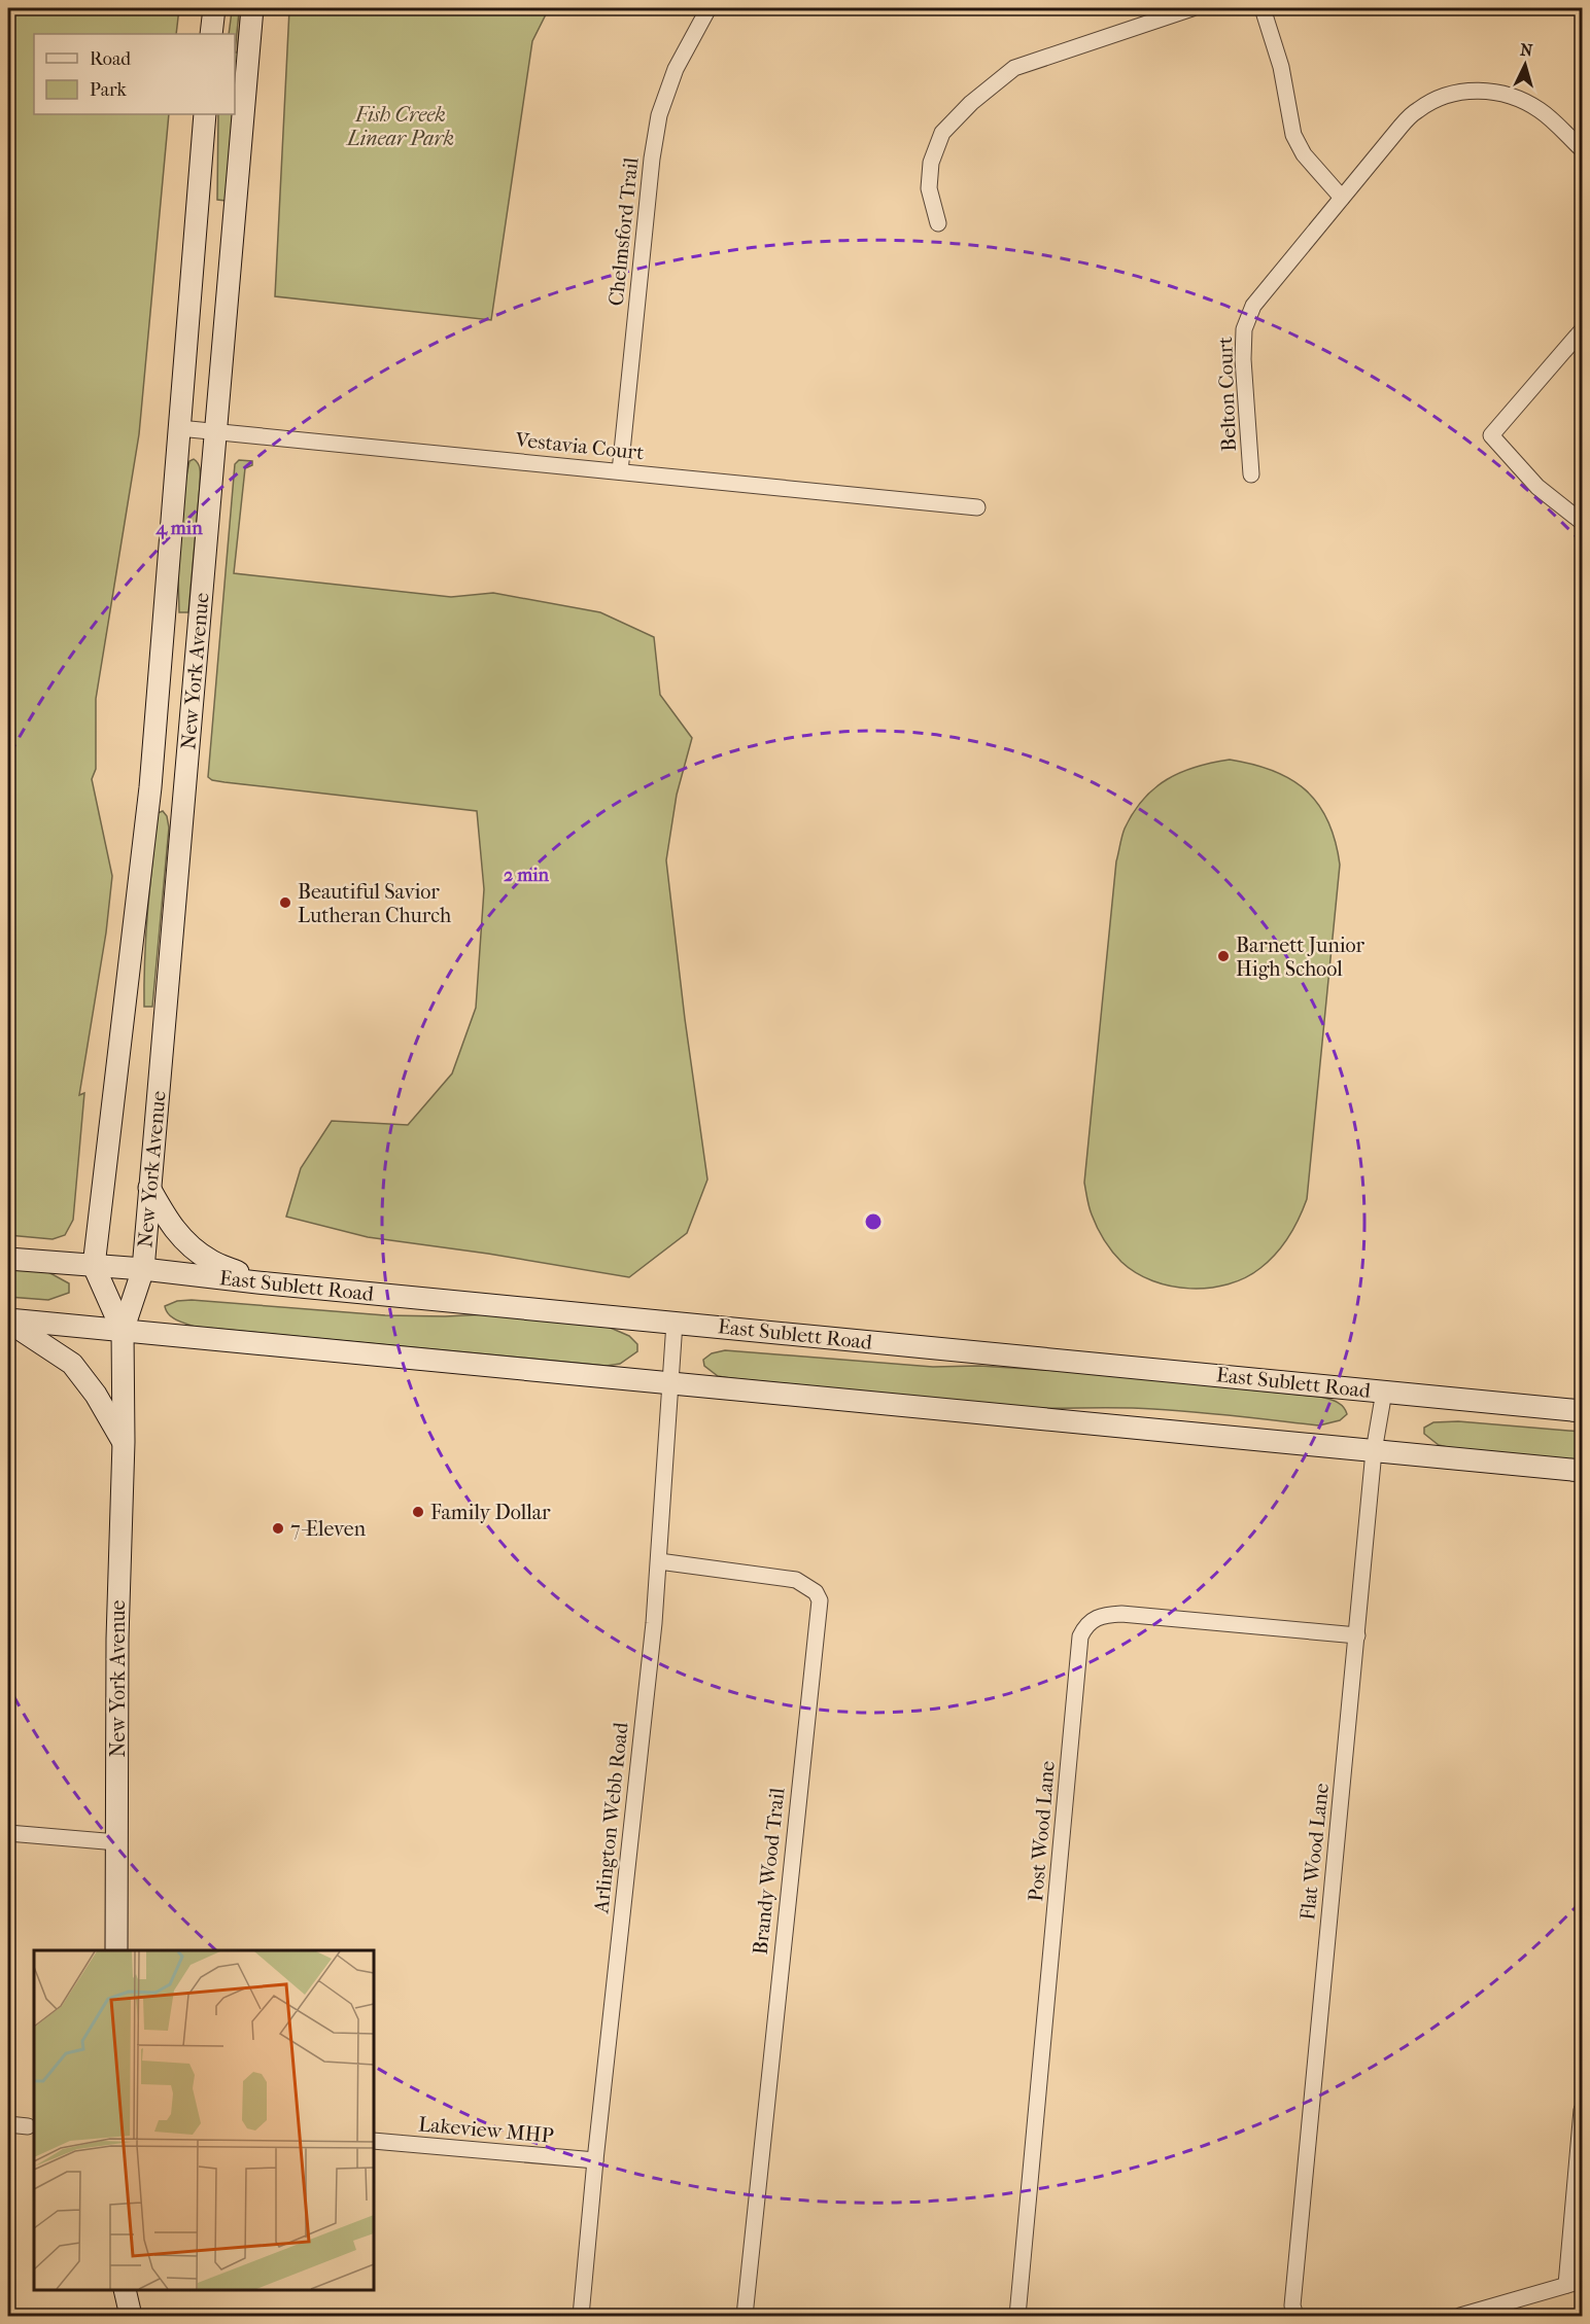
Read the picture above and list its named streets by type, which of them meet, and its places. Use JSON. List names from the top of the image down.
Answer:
{
  "streets": {
    "main road": ["New York Avenue", "East Sublett Road"],
    "street": [
      "Chelmsford Trail",
      "Belton Court",
      "Vestavia Court",
      "Arlington Webb Road",
      "Post Wood Lane",
      "Flat Wood Lane",
      "Brandy Wood Trail",
      "Lakeview MHP"
    ]
  },
  "crossings": [
    ["Chelmsford Trail", "Vestavia Court"],
    ["Vestavia Court", "New York Avenue"],
    ["New York Avenue", "East Sublett Road"],
    ["East Sublett Road", "Arlington Webb Road"],
    ["East Sublett Road", "Flat Wood Lane"],
    ["Arlington Webb Road", "Brandy Wood Trail"],
    ["Arlington Webb Road", "Lakeview MHP"],
    ["Post Wood Lane", "Flat Wood Lane"]
  ],
  "parks": ["Fish Creek Linear Park"],
  "places": [
    "Beautiful Savior Lutheran Church",
    "Barnett Junior High School",
    "Family Dollar",
    "7-Eleven"
  ],
  "legend": ["Road", "Park"],
  "north": "top",
  "rings": ["4 min", "2 min"]
}
